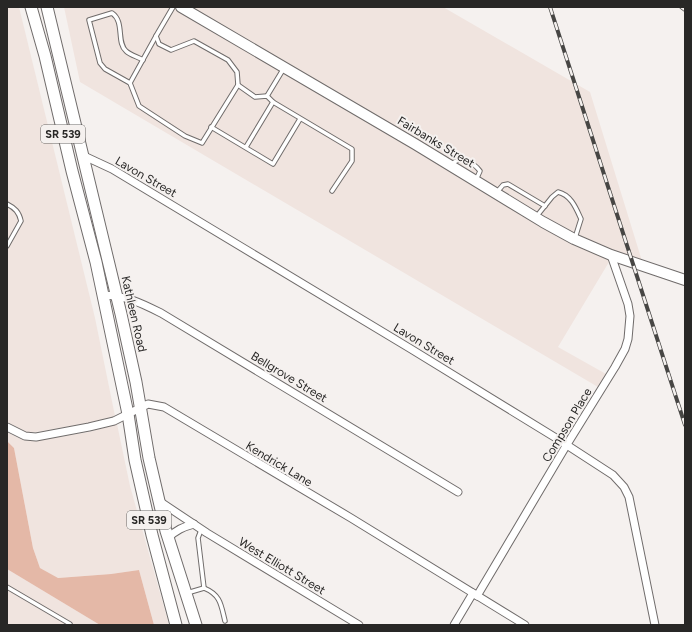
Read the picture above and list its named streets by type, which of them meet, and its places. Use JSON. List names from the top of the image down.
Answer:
{
  "streets": {
    "main road": ["SR 539", "Kathleen Road"],
    "street": [
      "Fairbanks Street",
      "Lavon Street",
      "Bellgrove Street",
      "Compson Place",
      "Kendrick Lane",
      "West Elliott Street"
    ]
  },
  "crossings": [
    ["SR 539", "Bellgrove Street"],
    ["SR 539", "Kendrick Lane"],
    ["Fairbanks Street", "Compson Place"],
    ["Lavon Street", "Kathleen Road"],
    ["Lavon Street", "Compson Place"],
    ["Kathleen Road", "Bellgrove Street"],
    ["Kathleen Road", "Kendrick Lane"],
    ["Kathleen Road", "West Elliott Street"],
    ["Compson Place", "Kendrick Lane"]
  ]
}
